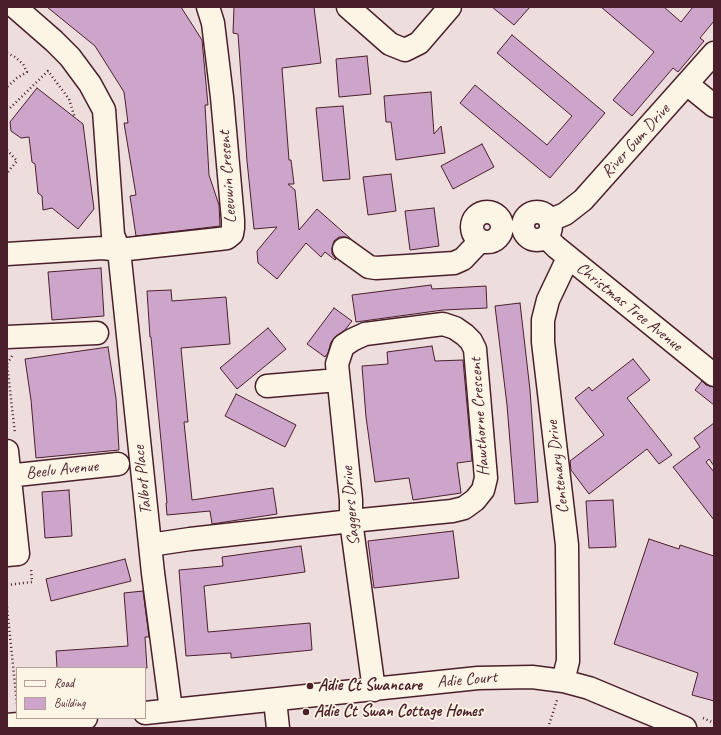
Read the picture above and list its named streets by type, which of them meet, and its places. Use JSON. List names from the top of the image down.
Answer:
{
  "streets": {
    "street": [
      "River Gum Drive",
      "Leeuwin Cresent",
      "Christmas Tree Avenue",
      "Hawthorne Crescent",
      "Centenary Drive",
      "Beelu Avenue",
      "Talbot Place",
      "Saggers Drive",
      "Adie Court"
    ]
  },
  "crossings": [
    ["River Gum Drive", "Christmas Tree Avenue"],
    ["Leeuwin Cresent", "Talbot Place"],
    ["Christmas Tree Avenue", "Centenary Drive"],
    ["Hawthorne Crescent", "Talbot Place"],
    ["Hawthorne Crescent", "Saggers Drive"],
    ["Centenary Drive", "Adie Court"],
    ["Talbot Place", "Adie Court"],
    ["Saggers Drive", "Adie Court"]
  ],
  "places": ["Adie Ct Swancare", "Adie Ct Swan Cottage Homes"],
  "legend": ["Road", "Building"]
}
